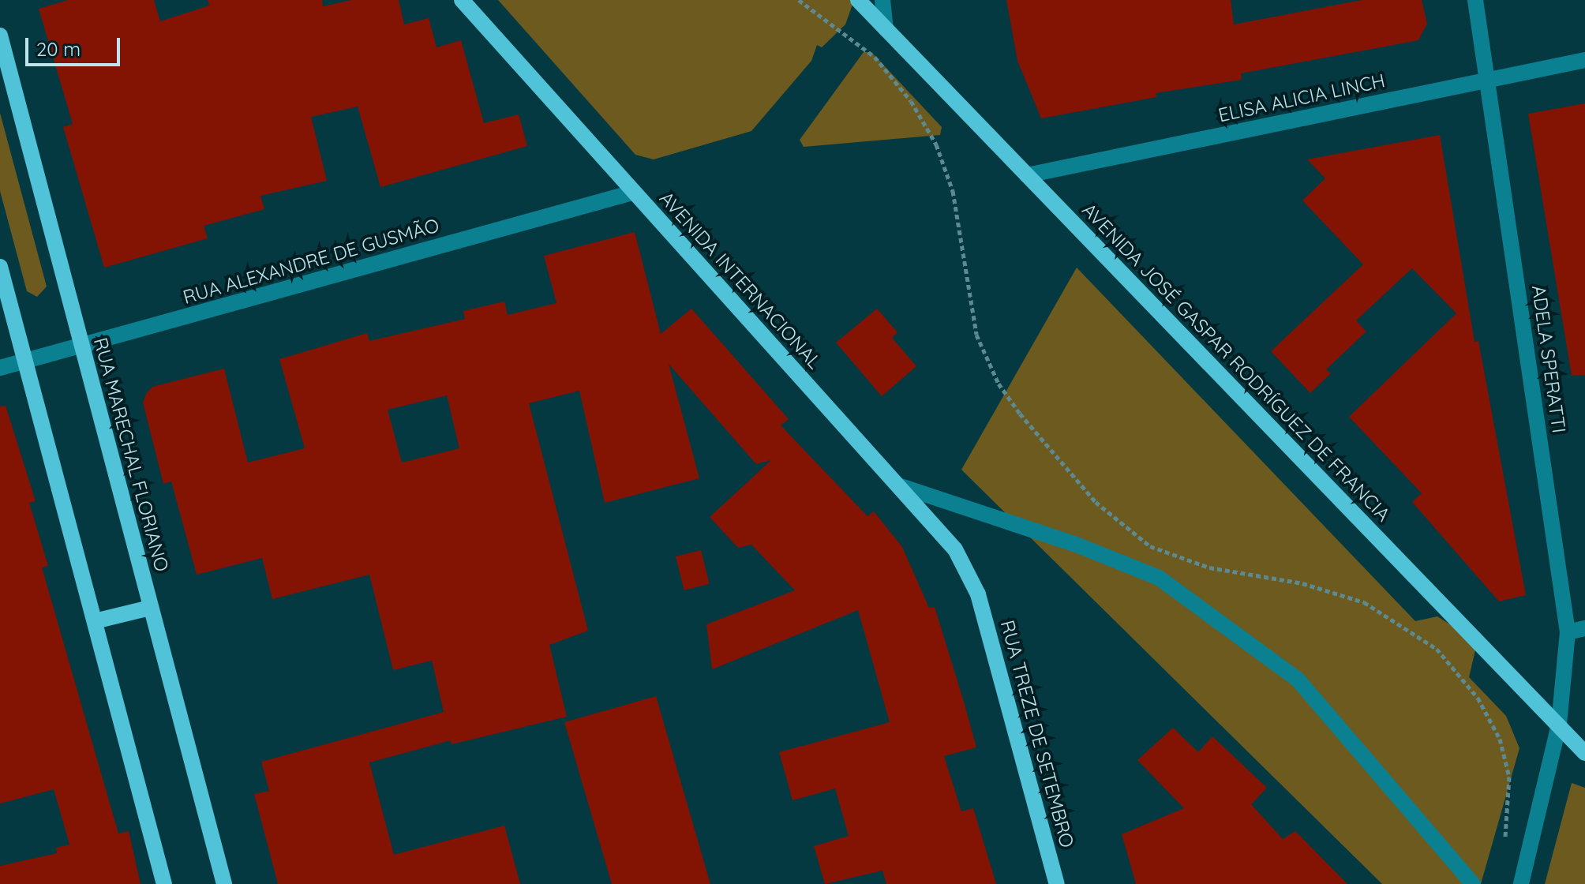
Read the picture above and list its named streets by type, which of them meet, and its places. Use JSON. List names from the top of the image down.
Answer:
{
  "streets": {
    "main road": [
      "AVENIDA INTERNACIONAL",
      "AVENIDA JOSÉ GASPAR RODRÍGUEZ DE FRANCIA",
      "RUA MARECHAL FLORIANO",
      "RUA TREZE DE SETEMBRO"
    ],
    "street": ["ELISA ALICIA LINCH", "RUA ALEXANDRE DE GUSMÃO", "ADELA SPERATTI"]
  },
  "crossings": [
    ["ELISA ALICIA LINCH", "ADELA SPERATTI"],
    ["ELISA ALICIA LINCH", "AVENIDA JOSÉ GASPAR RODRÍGUEZ DE FRANCIA"],
    ["RUA ALEXANDRE DE GUSMÃO", "AVENIDA INTERNACIONAL"],
    ["RUA ALEXANDRE DE GUSMÃO", "RUA MARECHAL FLORIANO"],
    ["AVENIDA INTERNACIONAL", "RUA TREZE DE SETEMBRO"],
    ["ADELA SPERATTI", "AVENIDA JOSÉ GASPAR RODRÍGUEZ DE FRANCIA"]
  ],
  "scale_bar": "20 m"
}
